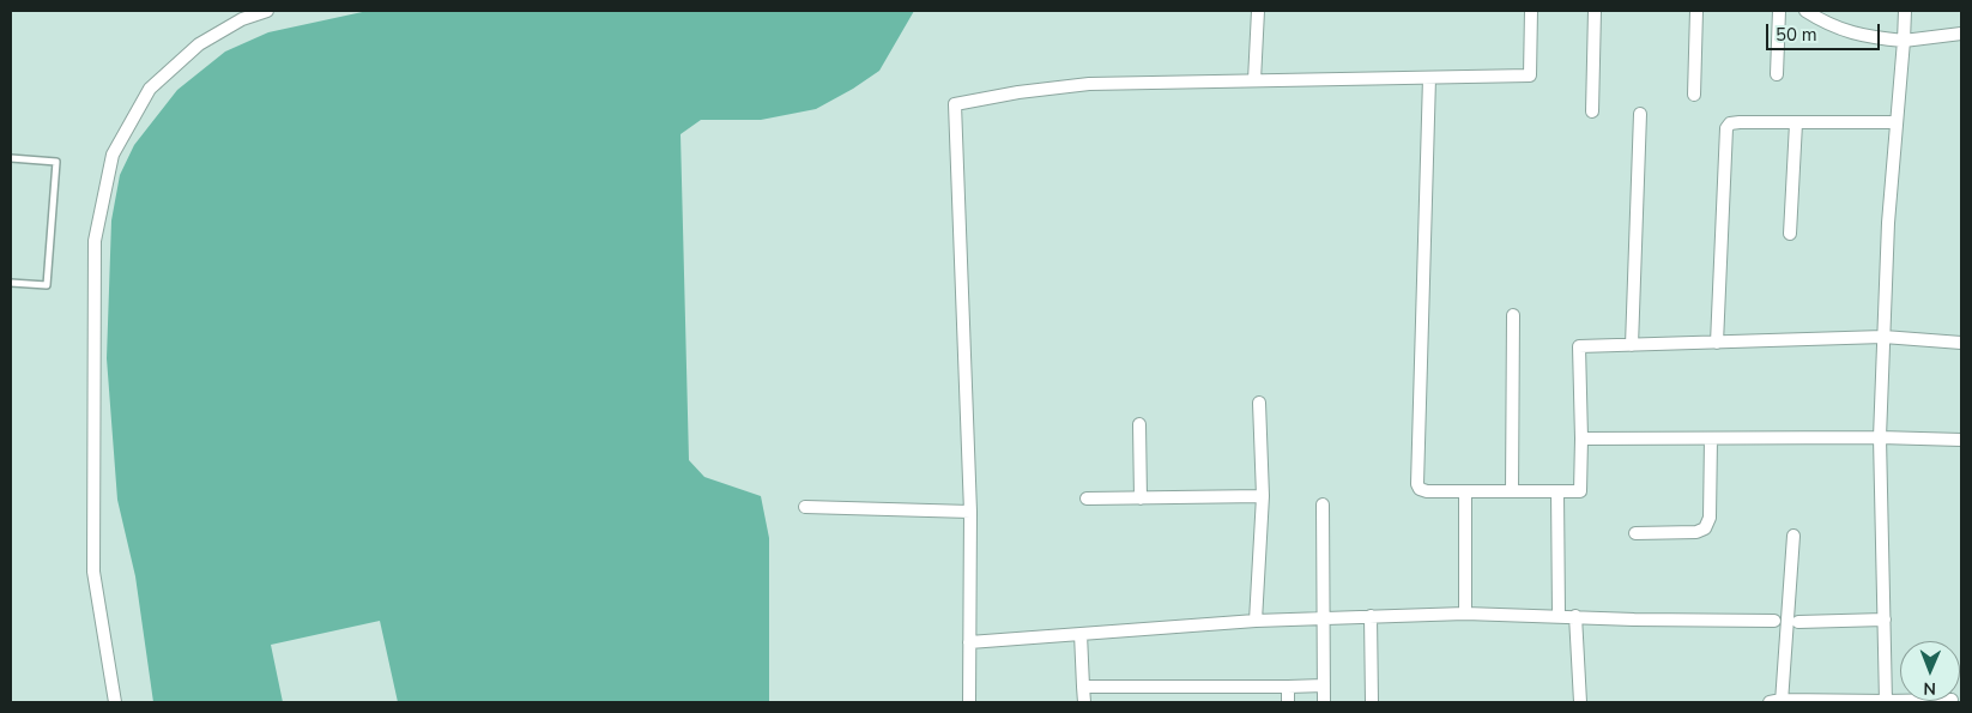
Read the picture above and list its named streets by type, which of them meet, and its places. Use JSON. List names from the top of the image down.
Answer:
{
  "scale_bar": "50 m",
  "north": "bottom"
}
